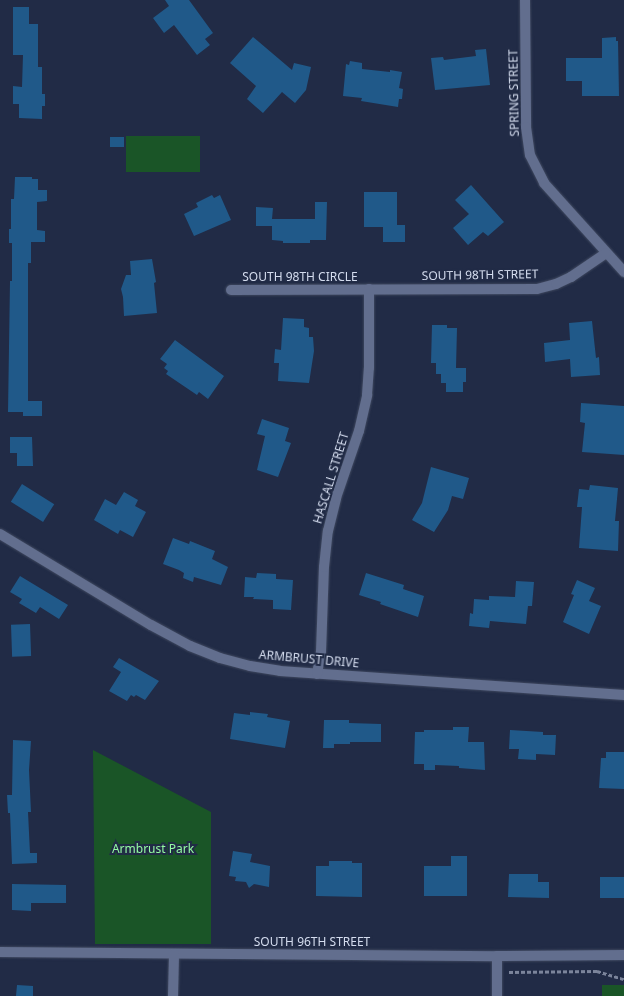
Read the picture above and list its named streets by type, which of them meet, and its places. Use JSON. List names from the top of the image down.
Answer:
{
  "streets": {
    "street": [
      "SPRING STREET",
      "SOUTH 98TH STREET",
      "SOUTH 98TH CIRCLE",
      "HASCALL STREET",
      "ARMBRUST DRIVE",
      "SOUTH 96TH STREET"
    ]
  },
  "crossings": [
    ["SPRING STREET", "SOUTH 98TH STREET"],
    ["SOUTH 98TH STREET", "SOUTH 98TH CIRCLE"],
    ["SOUTH 98TH STREET", "HASCALL STREET"],
    ["SOUTH 98TH CIRCLE", "HASCALL STREET"],
    ["HASCALL STREET", "ARMBRUST DRIVE"]
  ],
  "parks": ["Armbrust Park"]
}
